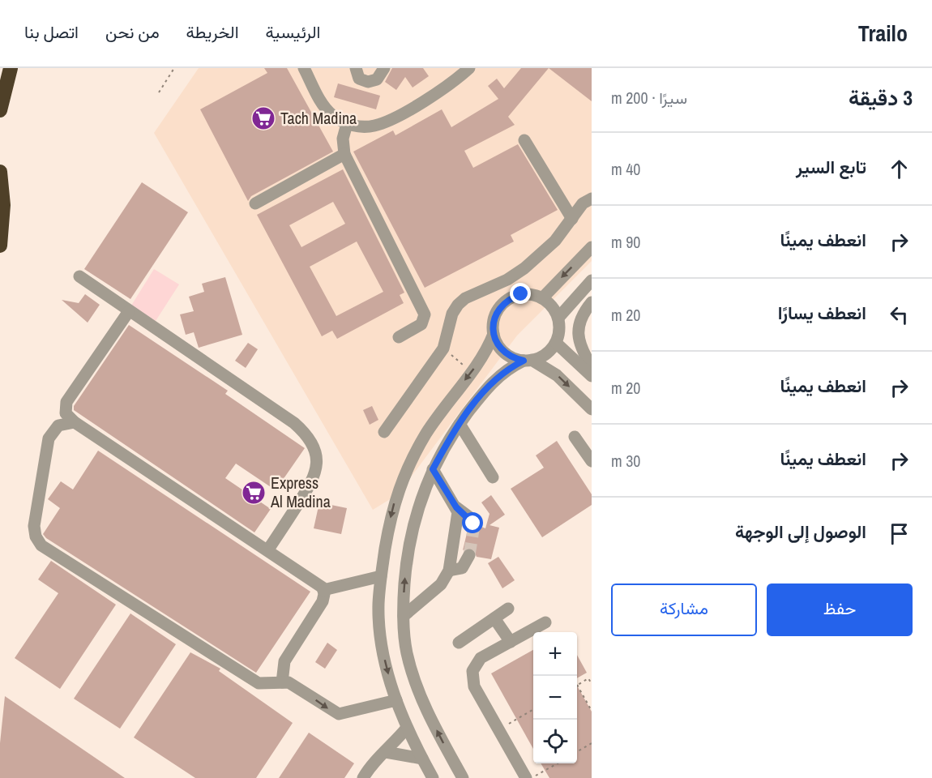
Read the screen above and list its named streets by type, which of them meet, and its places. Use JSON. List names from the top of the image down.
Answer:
{
  "places": {
    "supermarket": ["Tach Madina", "Express Al Madina"]
  },
  "page": {
    "header": "Trailo",
    "nav": [
      "الرئيسية",
      "الخريطة",
      "من نحن",
      "اتصل بنا"
    ],
    "heading": ["3 دقيقة", "سيرًا · 200 m"],
    "list": [
      ["تابع السير", "40 m"],
      ["انعطف يمينًا", "90 m"],
      ["انعطف يسارًا", "20 m"],
      ["انعطف يمينًا", "20 m"],
      ["انعطف يمينًا", "30 m"],
      "الوصول إلى الوجهة"
    ],
    "buttons": ["حفظ", "مشاركة"],
    "map_buttons": ["+", "−"]
  }
}
